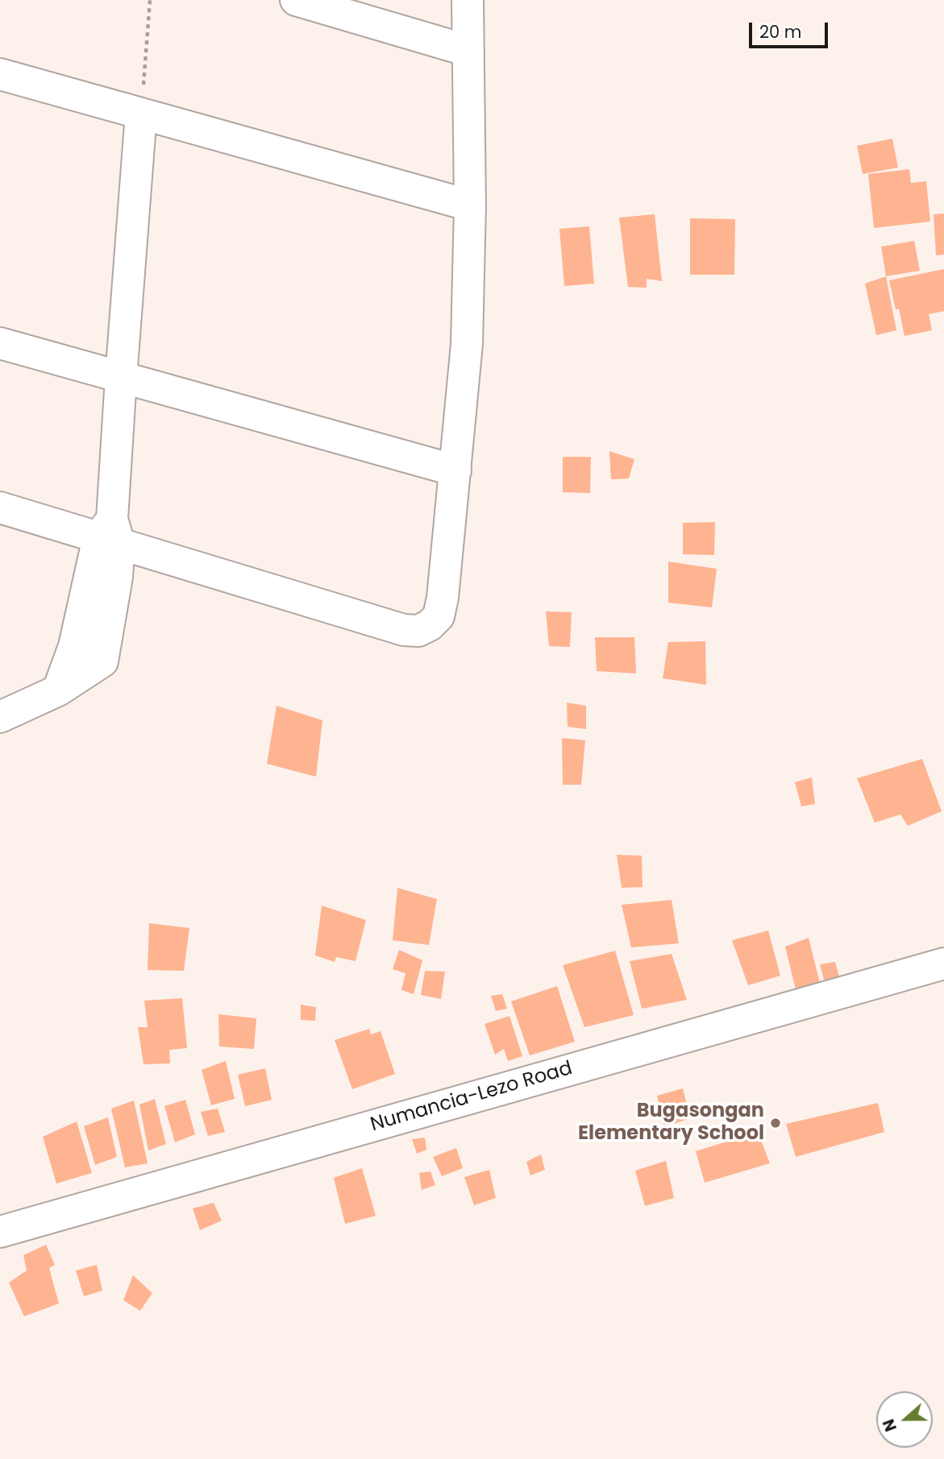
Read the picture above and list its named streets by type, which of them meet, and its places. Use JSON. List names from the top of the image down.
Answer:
{
  "streets": {
    "street": ["Numancia-Lezo Road"]
  },
  "places": ["Bugasongan Elementary School"],
  "scale_bar": "20 m",
  "north": "left"
}
